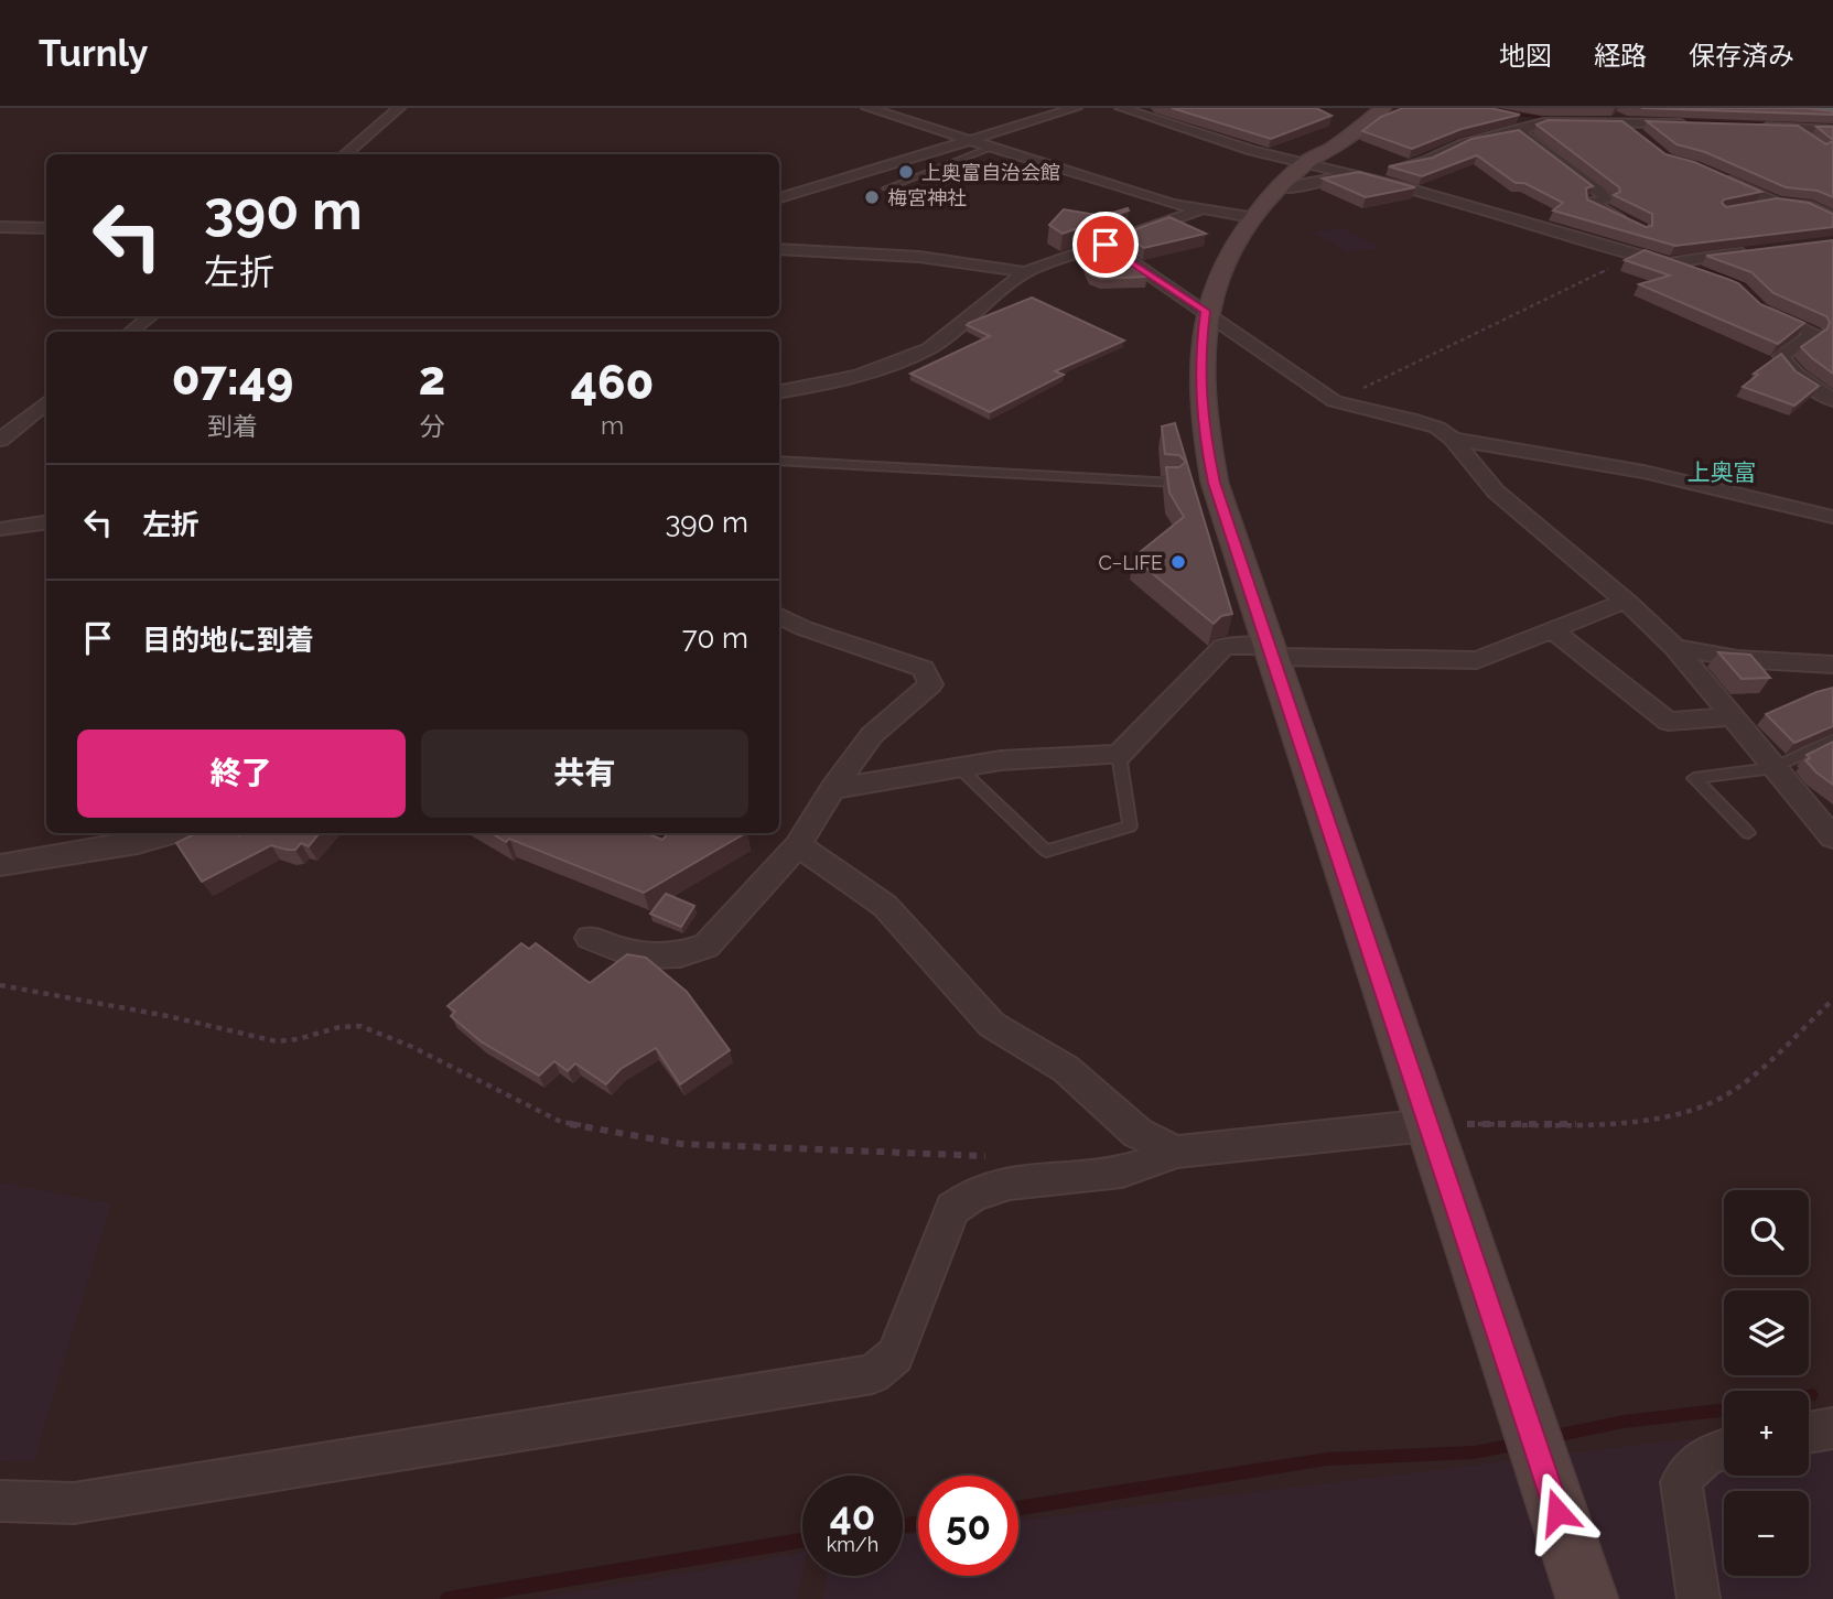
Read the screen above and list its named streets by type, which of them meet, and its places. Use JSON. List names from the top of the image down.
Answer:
{
  "districts": ["上奥富"],
  "places": ["上奥富自治会館", "梅宮神社", "C−LIFE"],
  "page": {
    "header": "Turnly",
    "nav": ["地図", "経路", "保存済み"],
    "turn": ["390 m", "左折"],
    "eta": [
      "07:49",
      "到着",
      "2",
      "分",
      "460",
      "m"
    ],
    "list": [
      {
        "name": "左折",
        "value": "390 m"
      },
      {
        "name": "目的地に到着",
        "value": "70 m"
      }
    ],
    "buttons": ["終了", "共有"],
    "map_buttons": ["+", "−"],
    "speed": "40 km/h",
    "limit": "50"
  }
}
